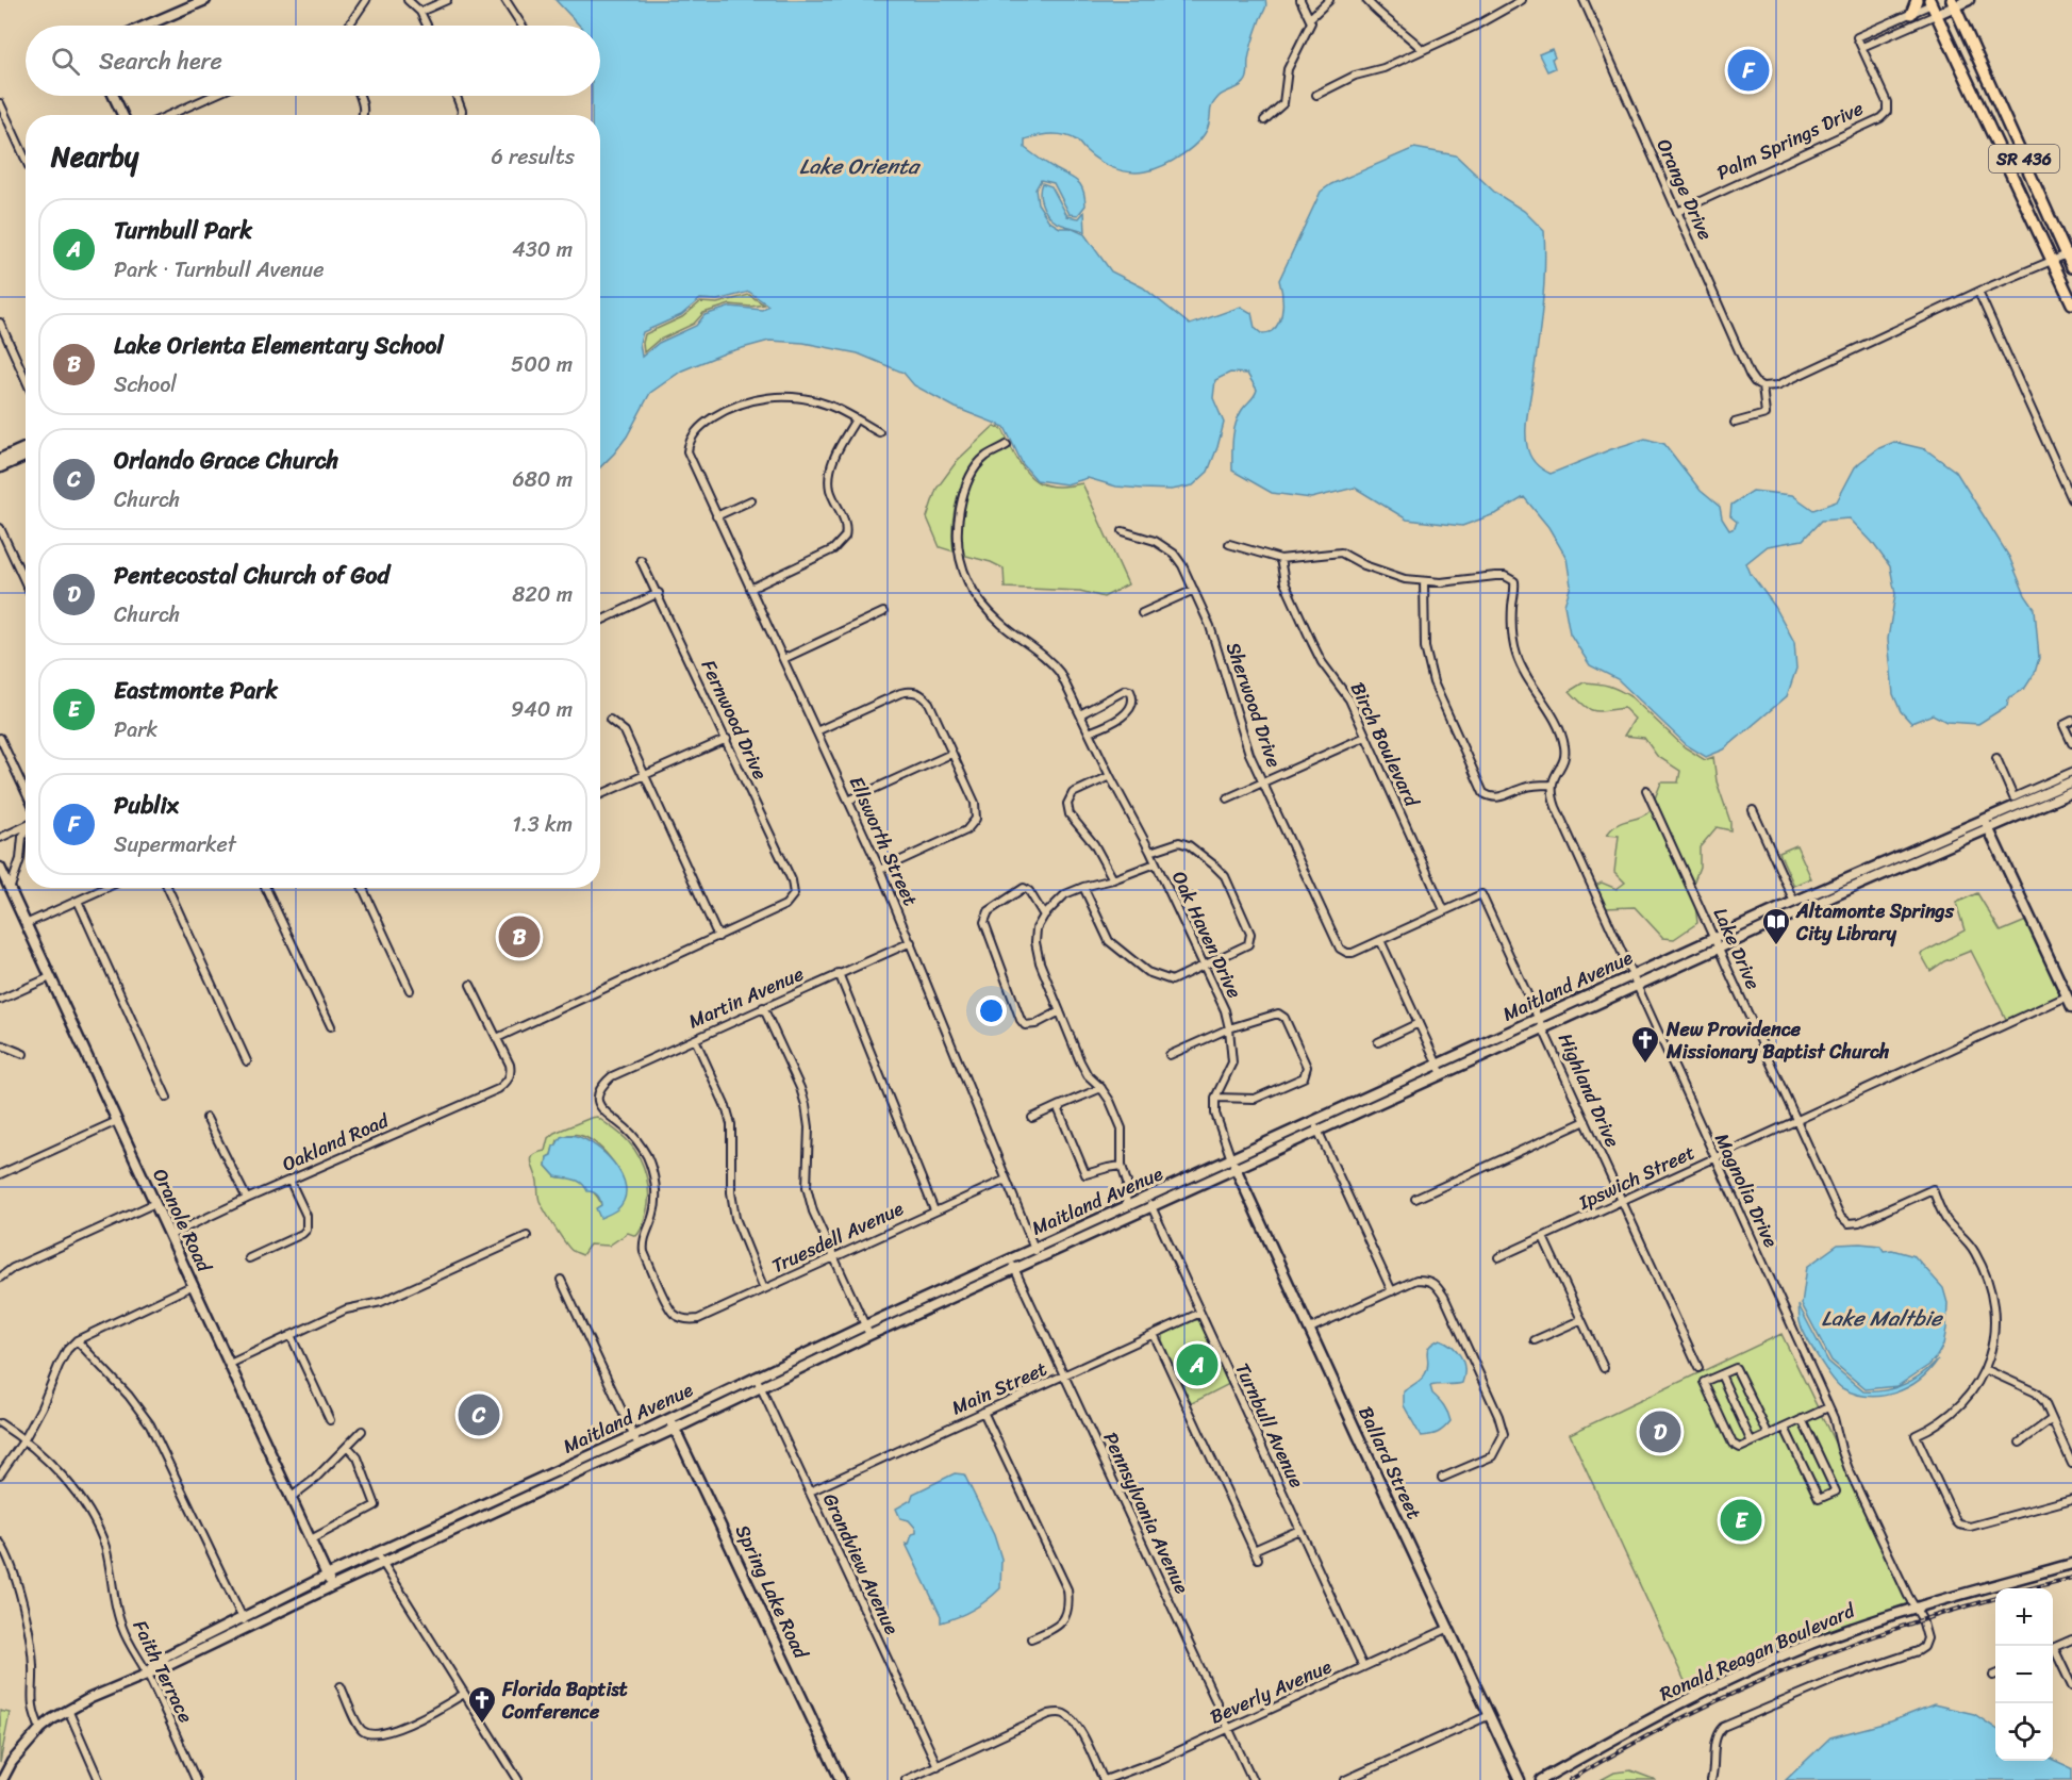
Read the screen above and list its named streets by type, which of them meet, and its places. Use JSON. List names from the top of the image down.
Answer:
{
  "streets": {
    "main road": [
      "SR 436",
      "Maitland Avenue",
      "Oranole Road",
      "Ballard Street",
      "Spring Lake Road",
      "Ronald Reagan Boulevard"
    ],
    "street": [
      "Palm Springs Drive",
      "Orange Drive",
      "Sherwood Drive",
      "Fernwood Drive",
      "Birch Boulevard",
      "Ellsworth Street",
      "Oak Haven Drive",
      "Lake Drive",
      "Martin Avenue",
      "Highland Drive",
      "Oakland Road",
      "Ipswich Street",
      "Magnolia Drive",
      "Truesdell Avenue",
      "Main Street",
      "Turnbull Avenue",
      "Pennsylvania Avenue",
      "Grandview Avenue",
      "Faith Terrace",
      "Beverly Avenue"
    ]
  },
  "crossings": [
    ["Palm Springs Drive", "SR 436"],
    ["Palm Springs Drive", "Orange Drive"],
    ["Birch Boulevard", "Highland Drive"],
    ["Ellsworth Street", "Maitland Avenue"],
    ["Ellsworth Street", "Martin Avenue"],
    ["Ellsworth Street", "Truesdell Avenue"],
    ["Lake Drive", "Maitland Avenue"],
    ["Lake Drive", "Ipswich Street"],
    ["Maitland Avenue", "Highland Drive"],
    ["Maitland Avenue", "Magnolia Drive"],
    ["Maitland Avenue", "Oranole Road"],
    ["Maitland Avenue", "Turnbull Avenue"],
    ["Maitland Avenue", "Ballard Street"],
    ["Maitland Avenue", "Pennsylvania Avenue"],
    ["Maitland Avenue", "Grandview Avenue"],
    ["Maitland Avenue", "Spring Lake Road"],
    ["Maitland Avenue", "Faith Terrace"],
    ["Martin Avenue", "Truesdell Avenue"],
    ["Highland Drive", "Ipswich Street"],
    ["Oakland Road", "Oranole Road"],
    ["Ipswich Street", "Magnolia Drive"],
    ["Magnolia Drive", "Ronald Reagan Boulevard"],
    ["Main Street", "Turnbull Avenue"],
    ["Main Street", "Pennsylvania Avenue"],
    ["Main Street", "Grandview Avenue"],
    ["Turnbull Avenue", "Beverly Avenue"],
    ["Ballard Street", "Beverly Avenue"],
    ["Pennsylvania Avenue", "Beverly Avenue"]
  ],
  "water": ["Lake Orienta", "Lake Maltbie"],
  "places": {
    "library": ["Altamonte Springs City Library"],
    "church": ["New Providence Missionary Baptist Church", "Florida Baptist Conference"]
  },
  "page": {
    "search": "Search here",
    "pins": [
      "F",
      "B",
      "A",
      "C",
      "D",
      "E"
    ],
    "heading": ["Nearby", "6 results"],
    "list": [
      {
        "mark": "A",
        "name": "Turnbull Park",
        "note": "Park · Turnbull Avenue",
        "value": "430 m"
      },
      {
        "mark": "B",
        "name": "Lake Orienta Elementary School",
        "note": "School",
        "value": "500 m"
      },
      {
        "mark": "C",
        "name": "Orlando Grace Church",
        "note": "Church",
        "value": "680 m"
      },
      {
        "mark": "D",
        "name": "Pentecostal Church of God",
        "note": "Church",
        "value": "820 m"
      },
      {
        "mark": "E",
        "name": "Eastmonte Park",
        "note": "Park",
        "value": "940 m"
      },
      {
        "mark": "F",
        "name": "Publix",
        "note": "Supermarket",
        "value": "1.3 km"
      }
    ],
    "map_buttons": ["+", "−"]
  }
}
